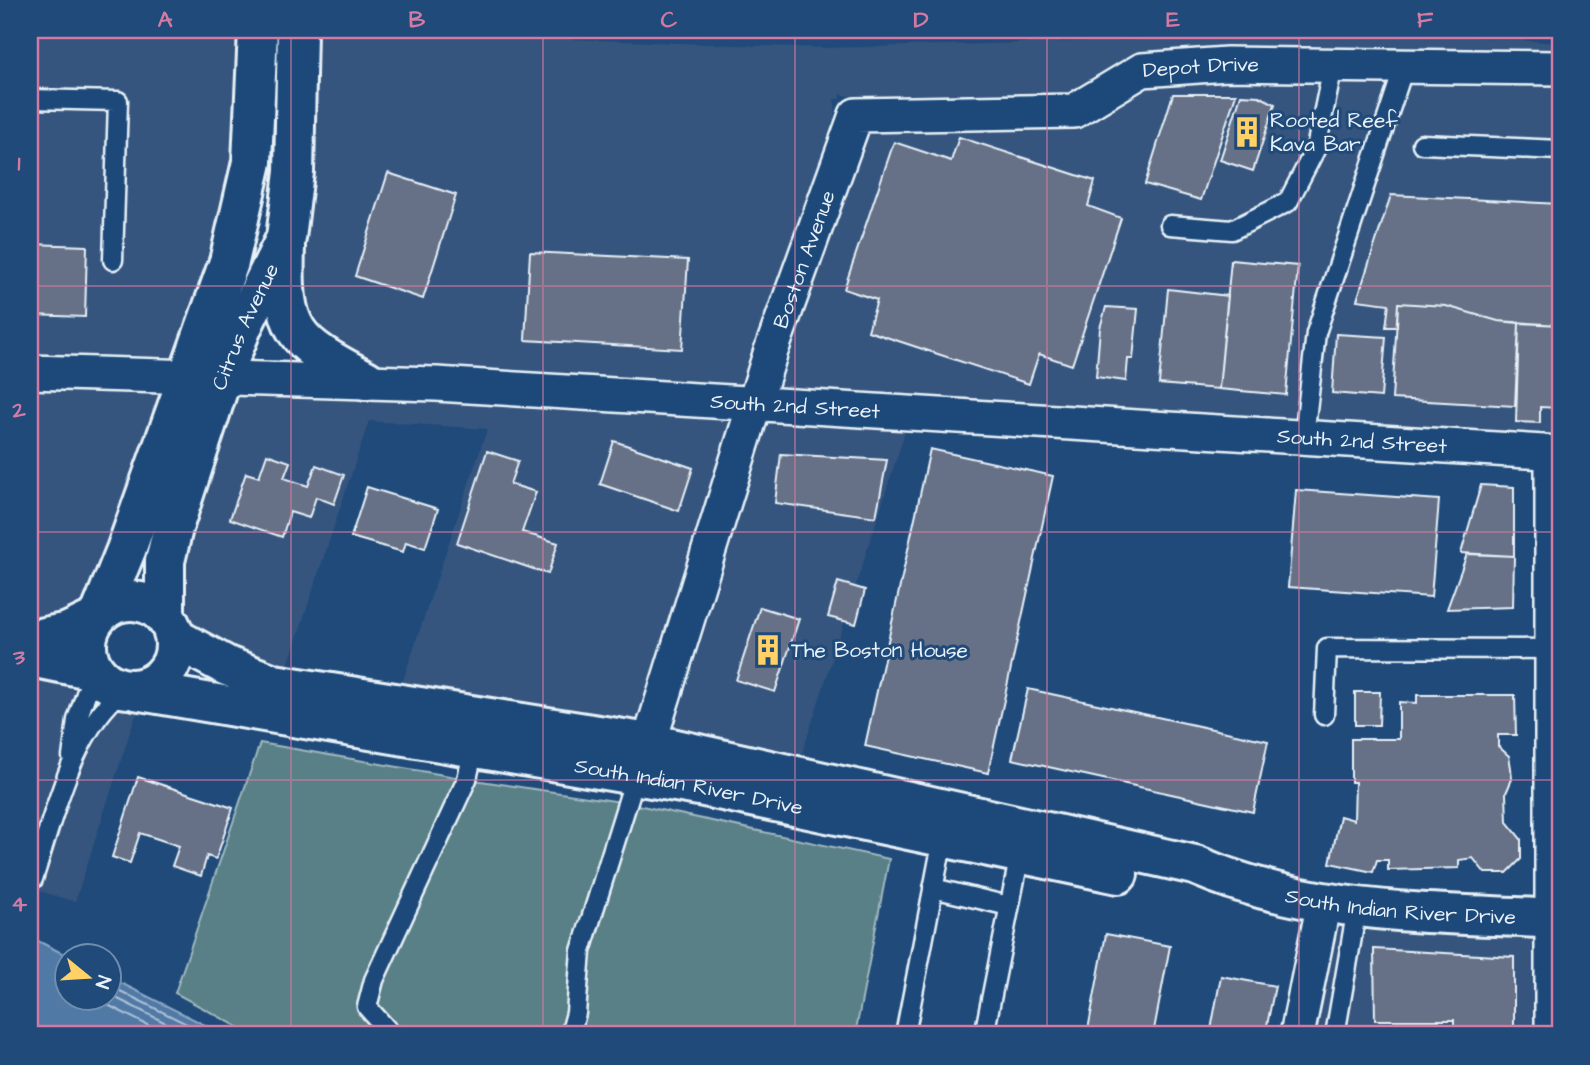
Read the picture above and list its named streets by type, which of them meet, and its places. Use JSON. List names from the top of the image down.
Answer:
{
  "streets": {
    "street": [
      "Depot Drive",
      "Boston Avenue",
      "Citrus Avenue",
      "South 2nd Street",
      "South Indian River Drive"
    ]
  },
  "crossings": [
    ["Depot Drive", "Boston Avenue"],
    ["Boston Avenue", "South 2nd Street"],
    ["Boston Avenue", "South Indian River Drive"],
    ["Citrus Avenue", "South 2nd Street"],
    ["Citrus Avenue", "South Indian River Drive"]
  ],
  "places": {
    "building": ["Rooted Reef Kava Bar", "The Boston House"]
  },
  "north": "right",
  "grid": {
    "columns": [
      "A",
      "B",
      "C",
      "D",
      "E",
      "F"
    ],
    "rows": [
      "1",
      "2",
      "3",
      "4"
    ]
  }
}
